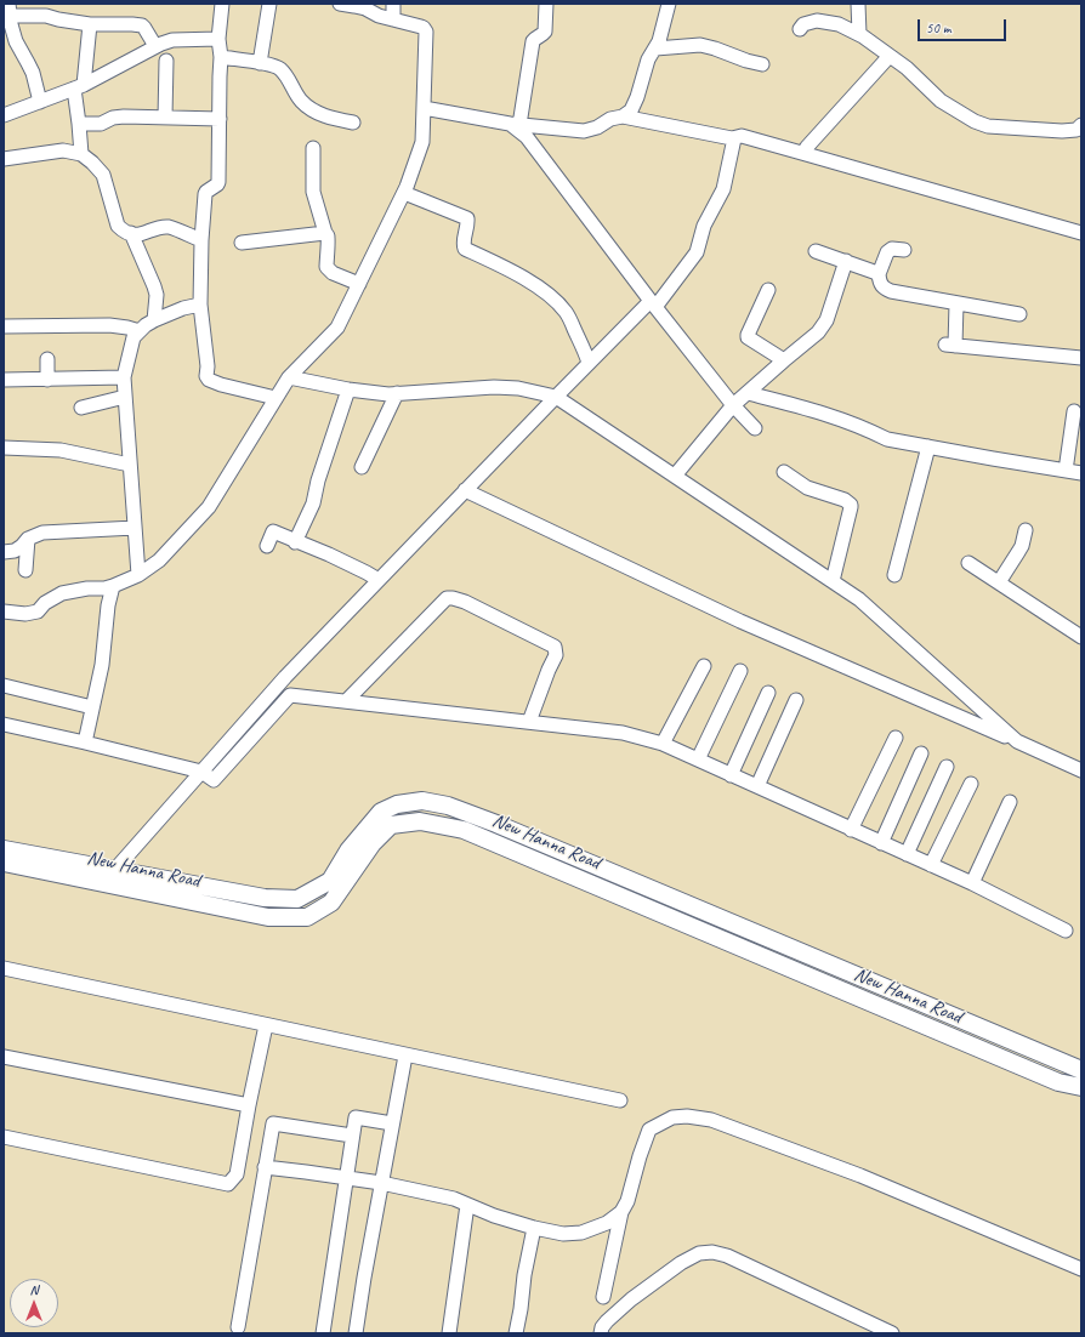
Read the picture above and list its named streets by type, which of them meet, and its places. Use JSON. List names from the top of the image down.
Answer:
{
  "streets": {
    "main road": ["New Hanna Road"]
  },
  "scale_bar": "50 m",
  "north": "top"
}
